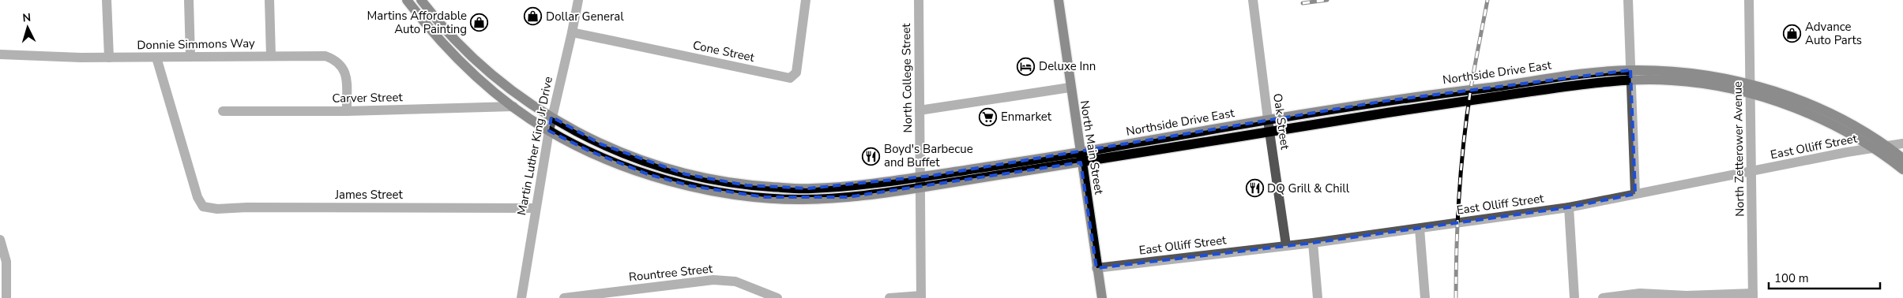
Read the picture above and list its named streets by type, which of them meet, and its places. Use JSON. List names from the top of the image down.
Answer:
{
  "streets": {
    "main road": ["Northside Drive East", "North Main Street"],
    "street": [
      "Donnie Simmons Way",
      "Cone Street",
      "North College Street",
      "Carver Street",
      "Oak Street",
      "Martin Luther King Jr Drive",
      "East Olliff Street",
      "North Zetterower Avenue",
      "James Street",
      "Rountree Street"
    ]
  },
  "crossings": [
    ["Donnie Simmons Way", "Carver Street"],
    ["Donnie Simmons Way", "James Street"],
    ["Cone Street", "Martin Luther King Jr Drive"],
    ["Northside Drive East", "Oak Street"],
    ["Northside Drive East", "East Olliff Street"],
    ["Northside Drive East", "North Main Street"],
    ["Northside Drive East", "North Zetterower Avenue"],
    ["Oak Street", "East Olliff Street"],
    ["Martin Luther King Jr Drive", "James Street"],
    ["East Olliff Street", "North Main Street"],
    ["East Olliff Street", "North Zetterower Avenue"]
  ],
  "places": {
    "shop": ["Dollar General", "Martins Affordable Auto Painting", "Advance Auto Parts"],
    "hotel": ["Deluxe Inn"],
    "supermarket": ["Enmarket"],
    "restaurant": ["Boyd's Barbecue and Buffet", "DQ Grill & Chill"]
  },
  "scale_bar": "100 m",
  "north": "top"
}
